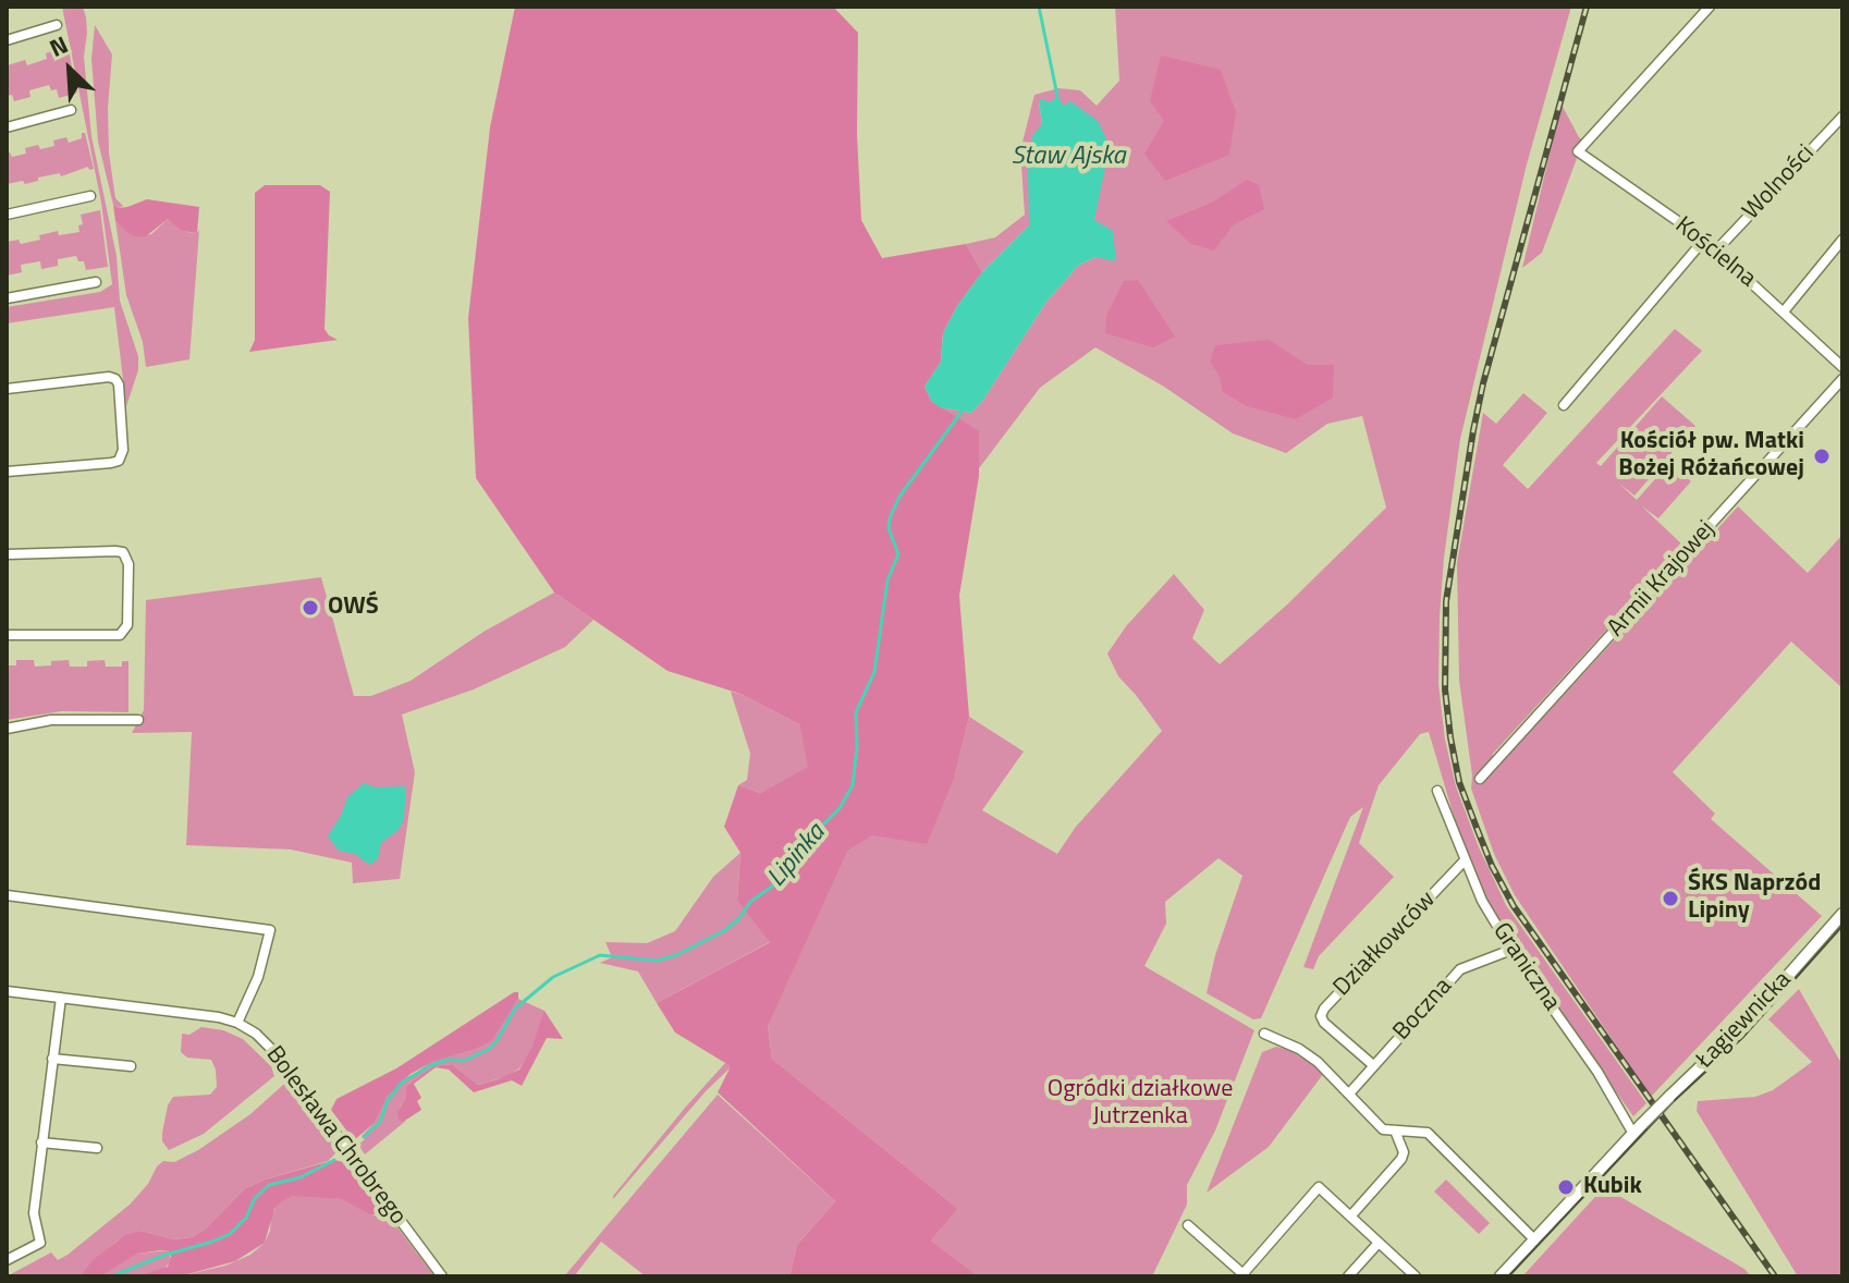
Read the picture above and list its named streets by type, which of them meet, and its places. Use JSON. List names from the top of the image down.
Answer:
{
  "streets": {
    "street": [
      "Wolności",
      "Kościelna",
      "Armii Krajowej",
      "Działkowców",
      "Graniczna",
      "Boczna",
      "Łagiewnicka",
      "Bolesława Chrobrego"
    ]
  },
  "crossings": [
    ["Wolności", "Kościelna"],
    ["Działkowców", "Graniczna"],
    ["Działkowców", "Boczna"],
    ["Graniczna", "Boczna"],
    ["Graniczna", "Łagiewnicka"]
  ],
  "water": ["Staw Ajska", "Lipinka"],
  "parks": ["Ogródki działkowe Jutrzenka"],
  "places": [
    "Kościół pw. Matki Bożej Różańcowej",
    "OWŚ",
    "ŚKS Naprzód Lipiny",
    "Kubik"
  ],
  "north": "top left"
}
